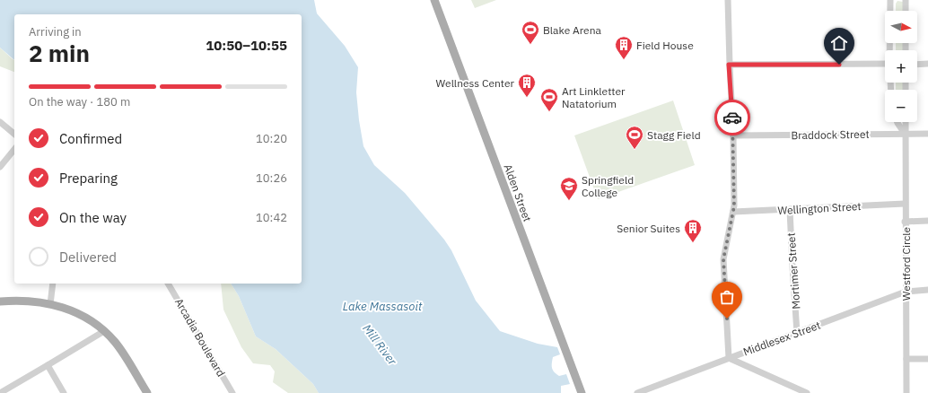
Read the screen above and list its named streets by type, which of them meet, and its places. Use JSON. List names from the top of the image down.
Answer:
{
  "streets": {
    "main road": ["Alden Street"],
    "street": [
      "Braddock Street",
      "Wellington Street",
      "Westford Circle",
      "Mortimer Street",
      "Arcadia Boulevard",
      "Middlesex Street"
    ]
  },
  "crossings": [
    ["Braddock Street", "Westford Circle"],
    ["Wellington Street", "Westford Circle"],
    ["Wellington Street", "Mortimer Street"],
    ["Westford Circle", "Middlesex Street"],
    ["Mortimer Street", "Middlesex Street"]
  ],
  "water": ["Lake Massasoit", "Mill River"],
  "places": {
    "sports": ["Blake Arena", "Art Linkletter Natatorium", "Stagg Field"],
    "building": ["Field House", "Wellness Center", "Senior Suites"],
    "school or university": ["Springfield College"]
  },
  "north": "right",
  "page": {
    "map_buttons": ["+", "−"],
    "heading": ["2 min", "Arriving in", "10:50–10:55"],
    "bar": "On the way · 180 m",
    "list": [
      ["Confirmed", "10:20"],
      ["Preparing", "10:26"],
      ["On the way", "10:42"],
      "Delivered"
    ]
  }
}
